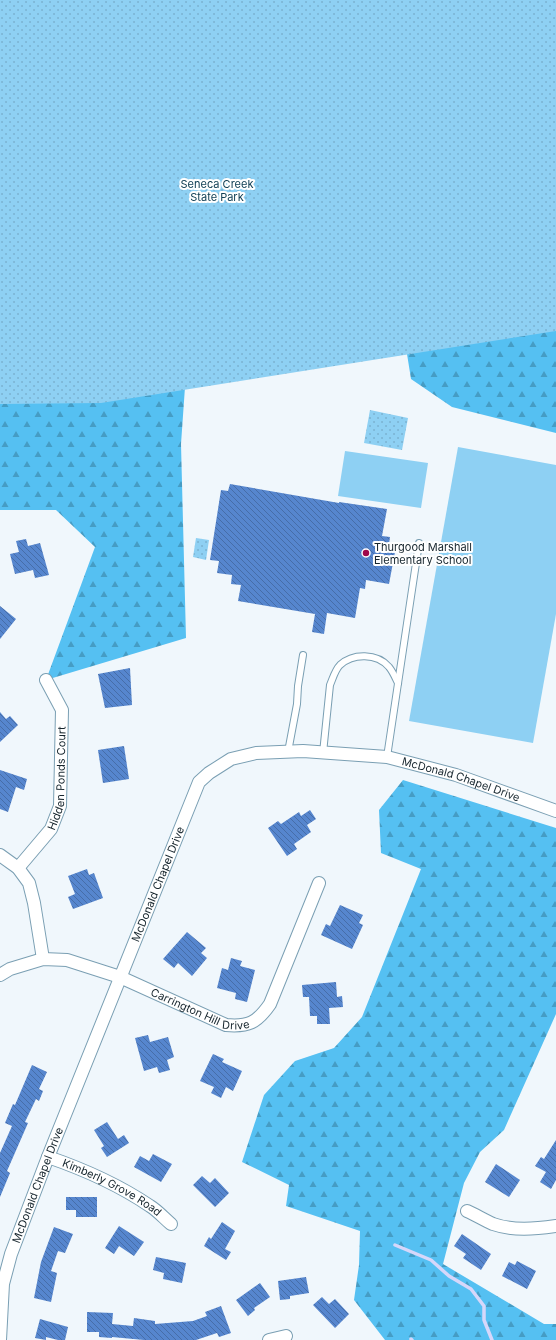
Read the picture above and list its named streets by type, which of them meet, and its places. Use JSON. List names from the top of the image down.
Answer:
{
  "streets": {
    "street": [
      "Hidden Ponds Court",
      "McDonald Chapel Drive",
      "Carrington Hill Drive",
      "Kimberly Grove Road"
    ]
  },
  "crossings": [
    ["McDonald Chapel Drive", "Carrington Hill Drive"],
    ["McDonald Chapel Drive", "Kimberly Grove Road"]
  ],
  "parks": ["Seneca Creek State Park"],
  "places": ["Thurgood Marshall Elementary School"]
}
